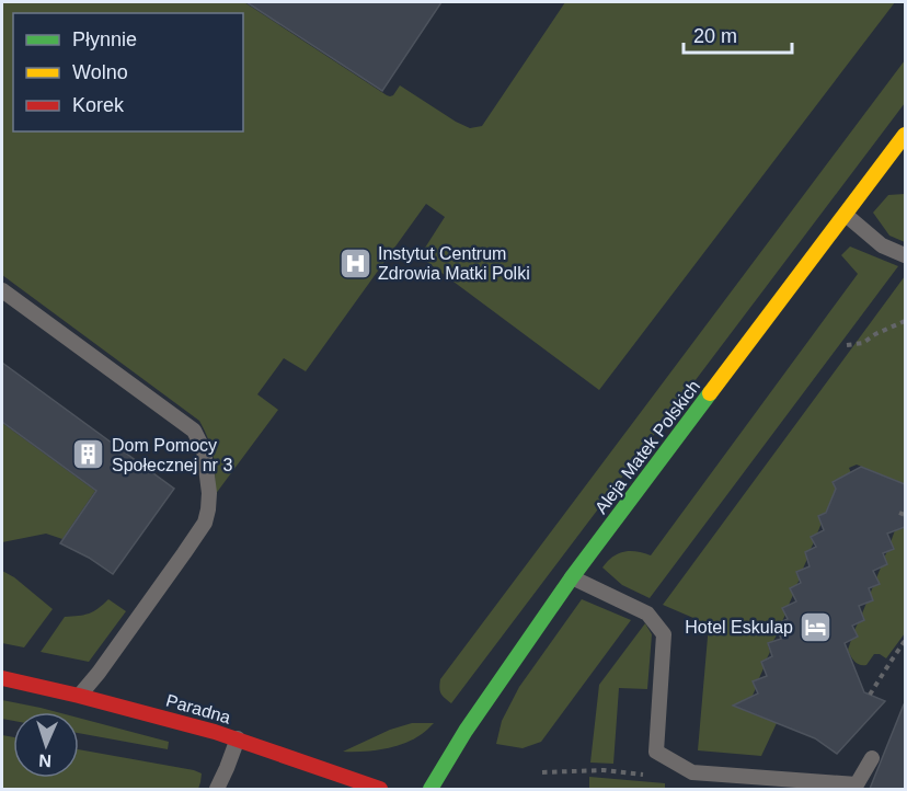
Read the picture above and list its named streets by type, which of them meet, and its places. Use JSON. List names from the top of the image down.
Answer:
{
  "streets": {
    "street": ["Aleja Matek Polskich", "Paradna"]
  },
  "places": {
    "hospital": ["Instytut Centrum Zdrowia Matki Polki"],
    "building": ["Dom Pomocy Społecznej nr 3"],
    "hotel": ["Hotel Eskulap"]
  },
  "legend": ["Płynnie", "Wolno", "Korek"],
  "scale_bar": "20 m",
  "north": "bottom"
}
